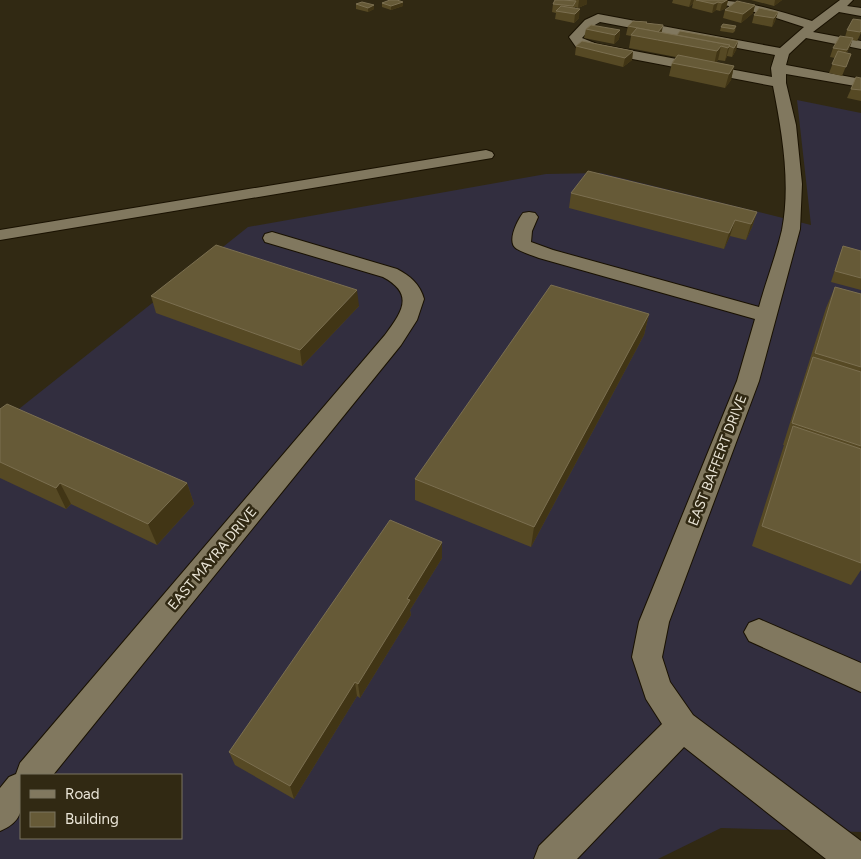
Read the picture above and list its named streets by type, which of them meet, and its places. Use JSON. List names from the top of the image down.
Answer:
{
  "streets": {
    "street": ["EAST BAFFERT DRIVE", "EAST MAYRA DRIVE"]
  },
  "legend": ["Road", "Building"]
}
